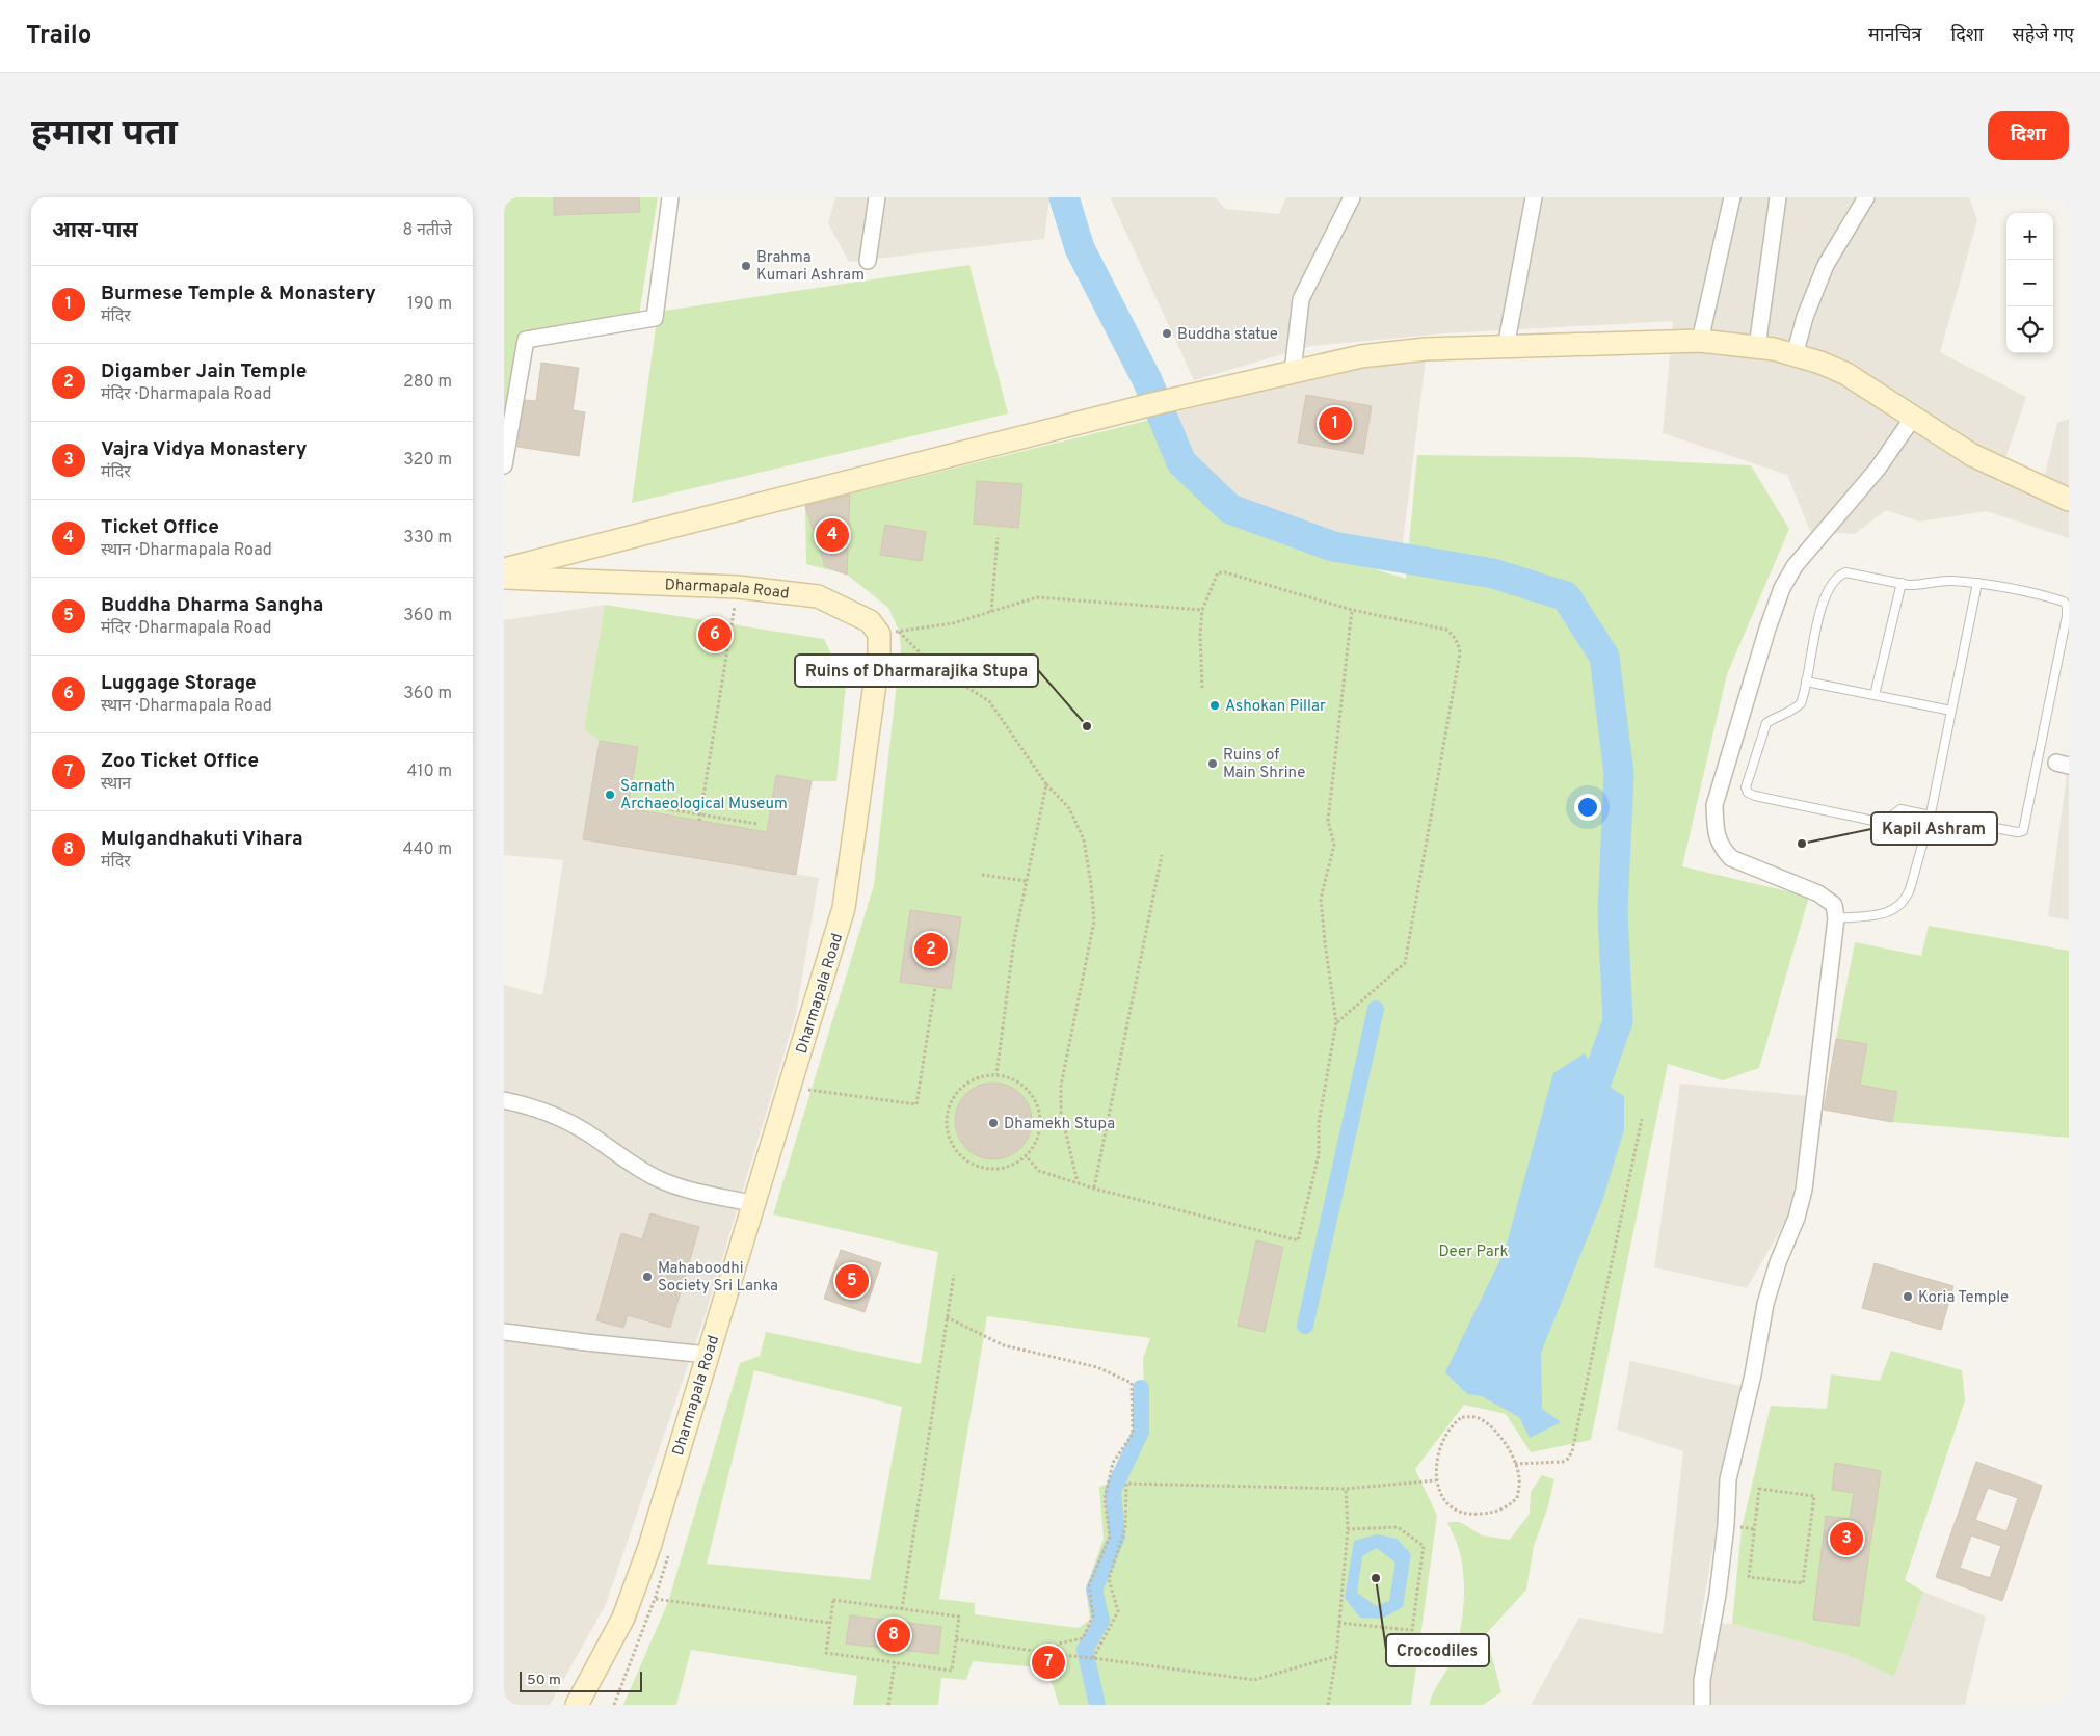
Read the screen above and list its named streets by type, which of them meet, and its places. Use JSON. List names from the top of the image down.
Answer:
{
  "streets": {
    "street": ["Dharmapala Road"]
  },
  "parks": ["Deer Park"],
  "places": [
    "Brahma Kumari Ashram",
    "Buddha statue",
    "Ashokan Pillar",
    "Ruins of Dharmarajika Stupa",
    "Ruins of Main Shrine",
    "Sarnath Archaeological Museum",
    "Kapil Ashram",
    "Dhamekh Stupa",
    "Mahaboodhi Society Sri Lanka",
    "Koria Temple",
    "Crocodiles"
  ],
  "scale_bar": "50 m",
  "page": {
    "header": "Trailo",
    "nav": ["मानचित्र", "दिशा", "सहेजे गए"],
    "buttons": "दिशा",
    "title": "हमारा पता",
    "heading": ["आस-पास", "8 नतीजे"],
    "map_buttons": ["+", "−"],
    "list": [
      {
        "mark": "1",
        "name": "Burmese Temple & Monastery",
        "note": "मंदिर",
        "value": "190 m"
      },
      {
        "mark": "2",
        "name": "Digamber Jain Temple",
        "note": "मंदिर · Dharmapala Road",
        "value": "280 m"
      },
      {
        "mark": "3",
        "name": "Vajra Vidya Monastery",
        "note": "मंदिर",
        "value": "320 m"
      },
      {
        "mark": "4",
        "name": "Ticket Office",
        "note": "स्थान · Dharmapala Road",
        "value": "330 m"
      },
      {
        "mark": "5",
        "name": "Buddha Dharma Sangha",
        "note": "मंदिर · Dharmapala Road",
        "value": "360 m"
      },
      {
        "mark": "6",
        "name": "Luggage Storage",
        "note": "स्थान · Dharmapala Road",
        "value": "360 m"
      },
      {
        "mark": "7",
        "name": "Zoo Ticket Office",
        "note": "स्थान",
        "value": "410 m"
      },
      {
        "mark": "8",
        "name": "Mulgandhakuti Vihara",
        "note": "मंदिर",
        "value": "440 m"
      }
    ],
    "pins": [
      "1",
      "4",
      "6",
      "2",
      "5",
      "3",
      "8",
      "7"
    ],
    "scale": "50 m"
  }
}
